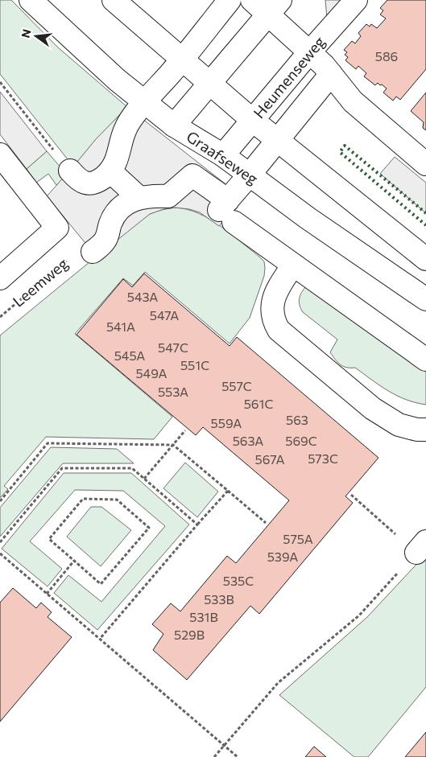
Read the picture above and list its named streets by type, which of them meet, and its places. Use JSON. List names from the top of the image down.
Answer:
{
  "streets": {
    "street": ["Heumenseweg", "Graafseweg", "Leemweg"]
  },
  "crossings": [
    ["Heumenseweg", "Graafseweg"]
  ],
  "house_numbers": [
    "586",
    "543A",
    "547A",
    "541A",
    "547C",
    "545A",
    "551C",
    "549A",
    "557C",
    "553A",
    "561C",
    "563",
    "559A",
    "563A",
    "569C",
    "573C",
    "567A",
    "575A",
    "539A",
    "535C",
    "533B",
    "531B",
    "529B"
  ],
  "north": "left"
}
